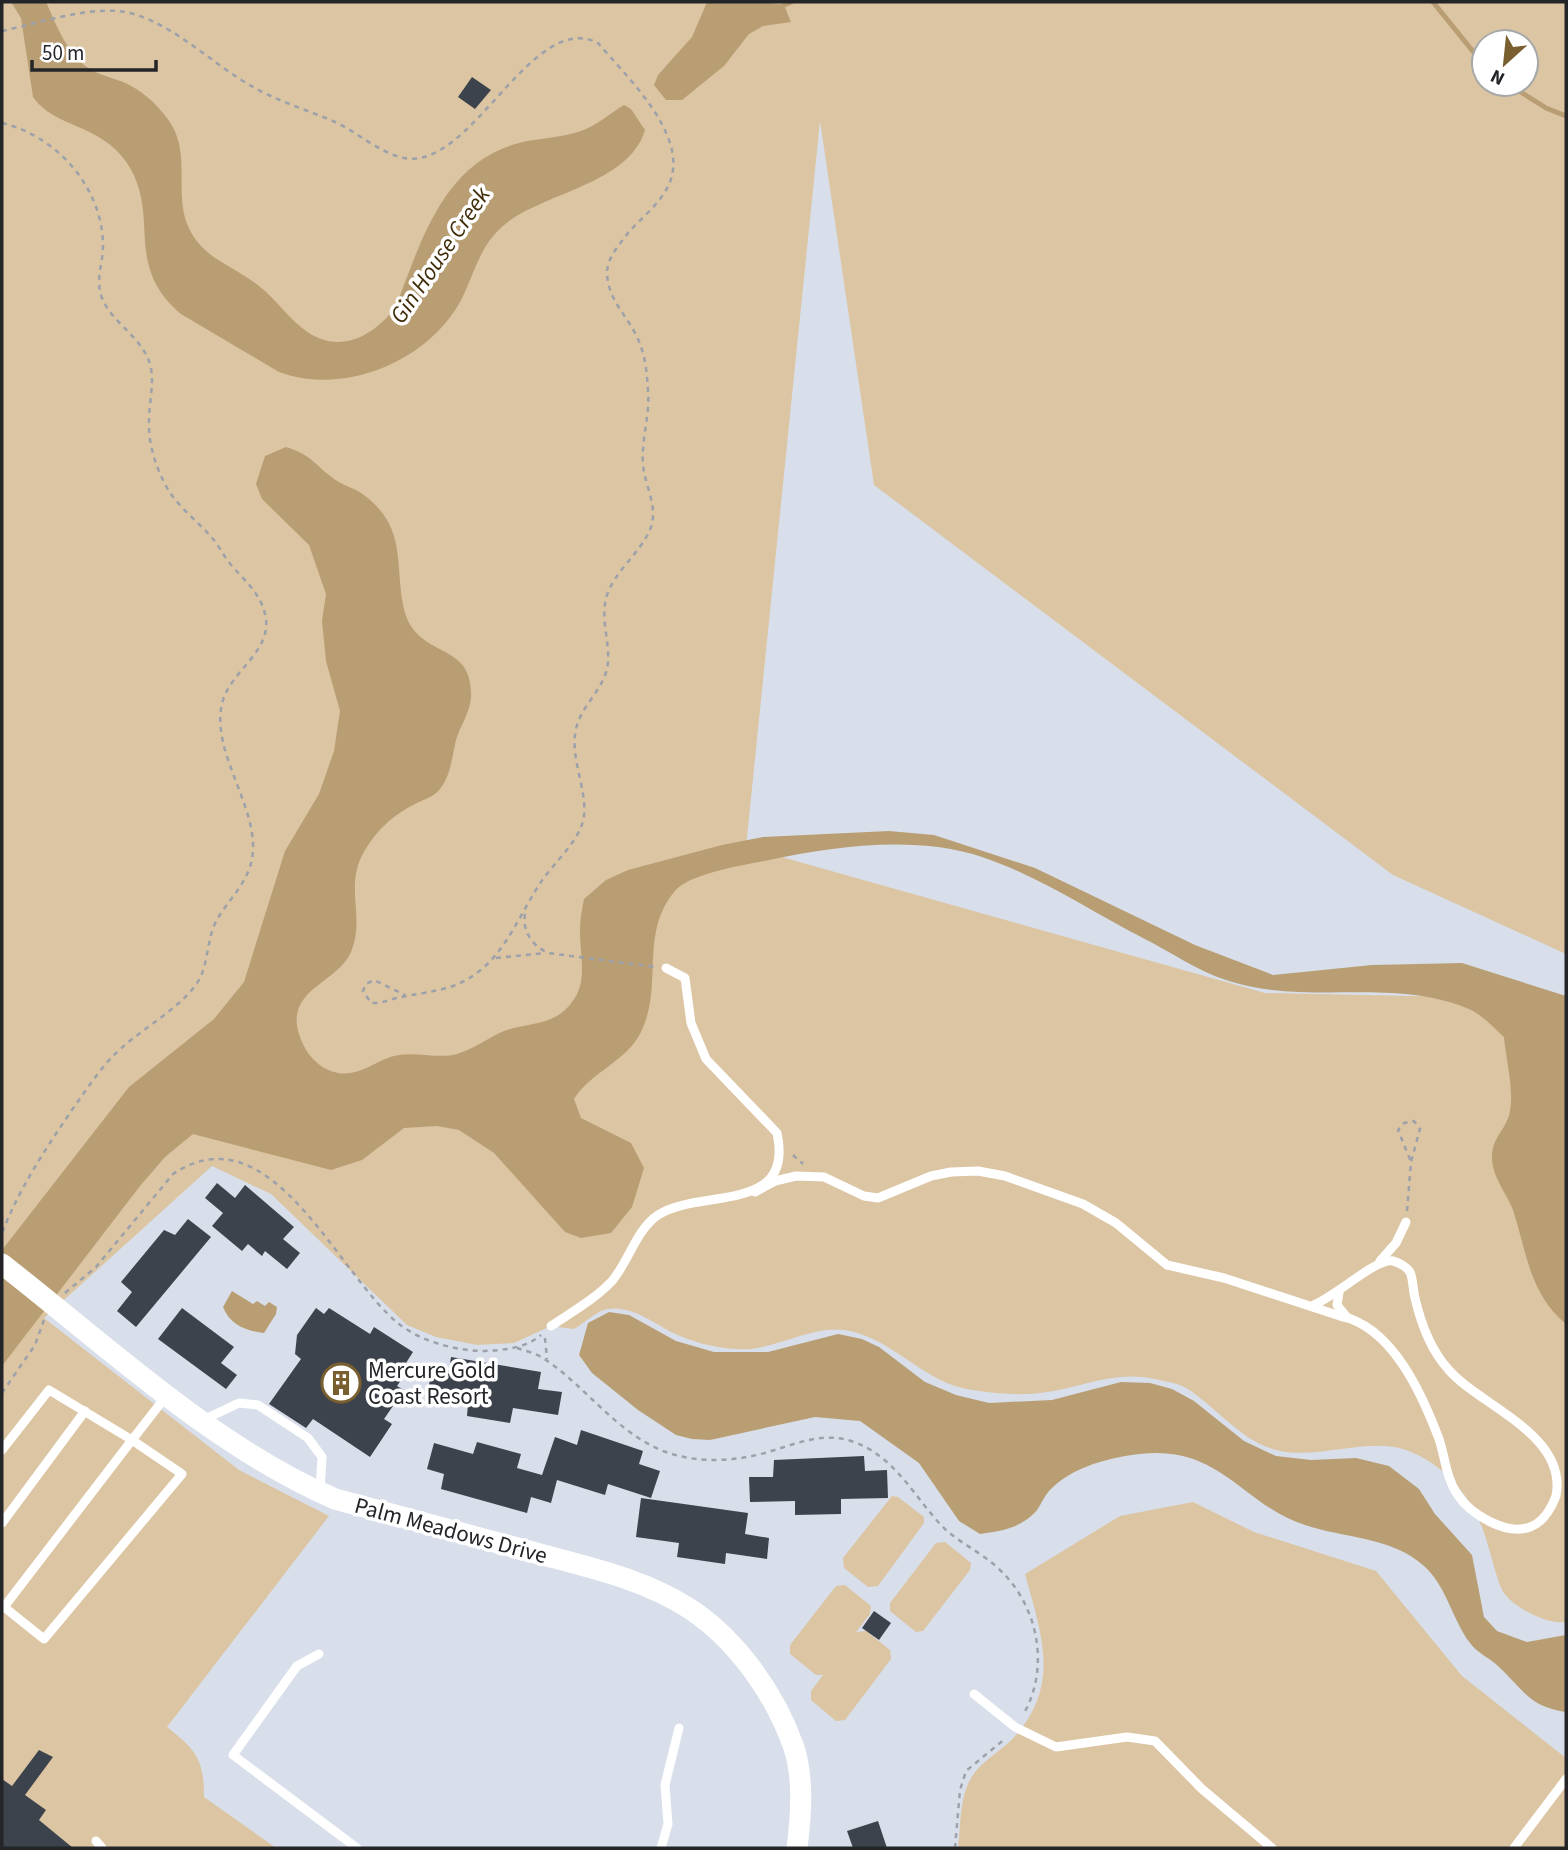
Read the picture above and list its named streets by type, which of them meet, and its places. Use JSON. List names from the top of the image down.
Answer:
{
  "streets": {
    "street": ["Palm Meadows Drive"]
  },
  "water": ["Gin House Creek"],
  "places": {
    "building": ["Mercure Gold Coast Resort"]
  },
  "scale_bar": "50 m",
  "north": "bottom left"
}
